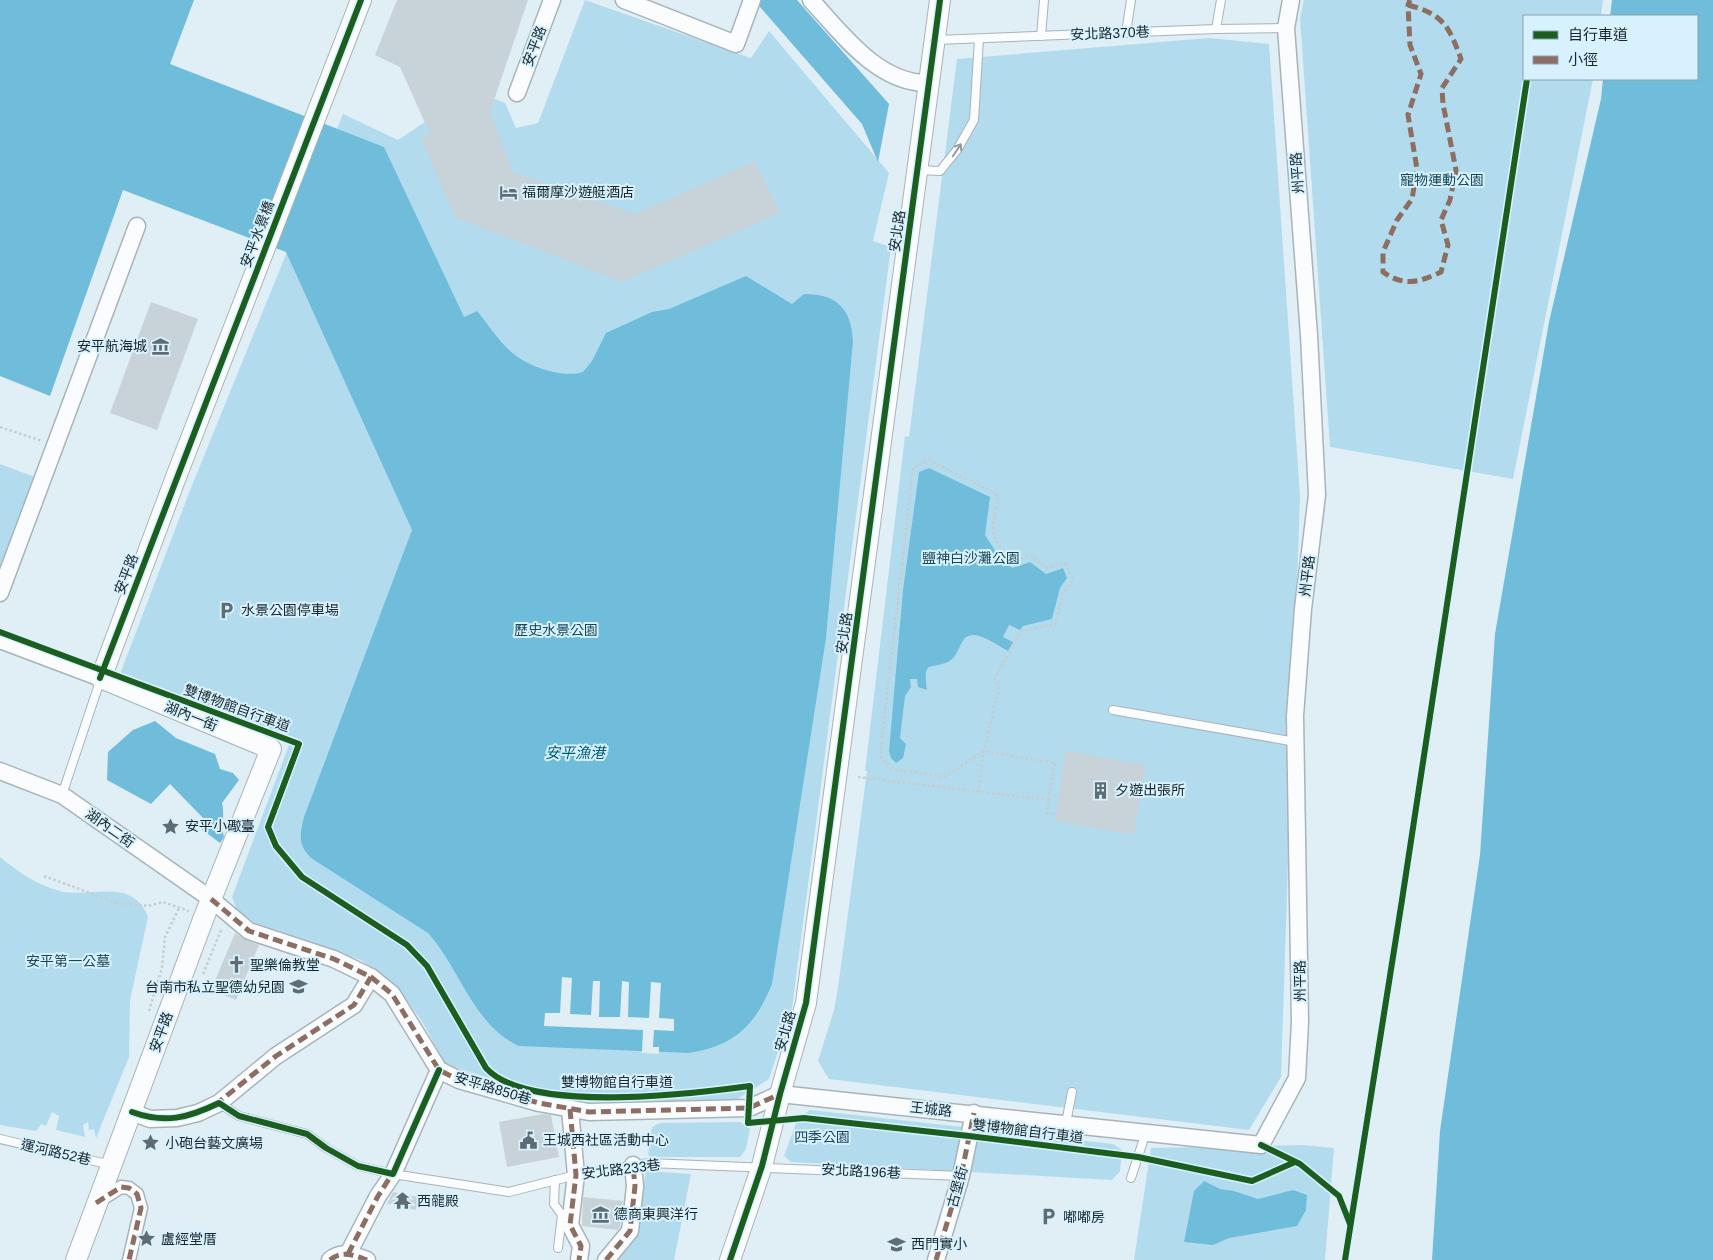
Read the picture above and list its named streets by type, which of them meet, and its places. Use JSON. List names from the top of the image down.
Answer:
{
  "streets": {
    "street": [
      "安平路",
      "州平路",
      "安北路",
      "安平水景橋",
      "湖內一街",
      "湖內二街",
      "安平路850巷",
      "王城路",
      "安北路233巷",
      "古堡街"
    ],
    "lane": ["安北路370巷", "運河路52巷", "安北路196巷"],
    "cycle path": ["雙博物館自行車道"]
  },
  "crossings": [
    ["安北路370巷", "州平路"],
    ["安北路370巷", "安北路"],
    ["安平路", "安平水景橋"],
    ["安平路", "湖內一街"],
    ["安平路", "湖內二街"],
    ["安平路", "安平路850巷"],
    ["安平路", "運河路52巷"],
    ["州平路", "王城路"],
    ["安北路", "安平路850巷"],
    ["安北路", "王城路"],
    ["安北路", "安北路233巷"],
    ["安北路", "安北路196巷"],
    ["湖內二街", "安平路850巷"],
    ["安平路850巷", "王城路"],
    ["安平路850巷", "安北路233巷"],
    ["王城路", "古堡街"],
    ["安北路233巷", "安北路196巷"],
    ["安北路196巷", "古堡街"]
  ],
  "water": ["安平漁港"],
  "parks": [
    "寵物運動公園",
    "鹽神白沙灘公園",
    "歷史水景公園",
    "安平第一公墓",
    "四季公園"
  ],
  "places": {
    "hotel": ["福爾摩沙遊艇酒店"],
    "museum": ["安平航海城", "德商東興洋行"],
    "parking": ["水景公園停車場", "嘟嘟房"],
    "building": ["夕遊出張所"],
    "place": ["安平小礮臺", "小砲台藝文廣場", "盧經堂厝"],
    "church": ["聖樂倫教堂"],
    "school or university": ["台南市私立聖德幼兒園", "西門實小"],
    "public building": ["王城西社區活動中心"],
    "temple": ["西㡣殿"]
  },
  "legend": ["自行車道", "小徑"]
}
